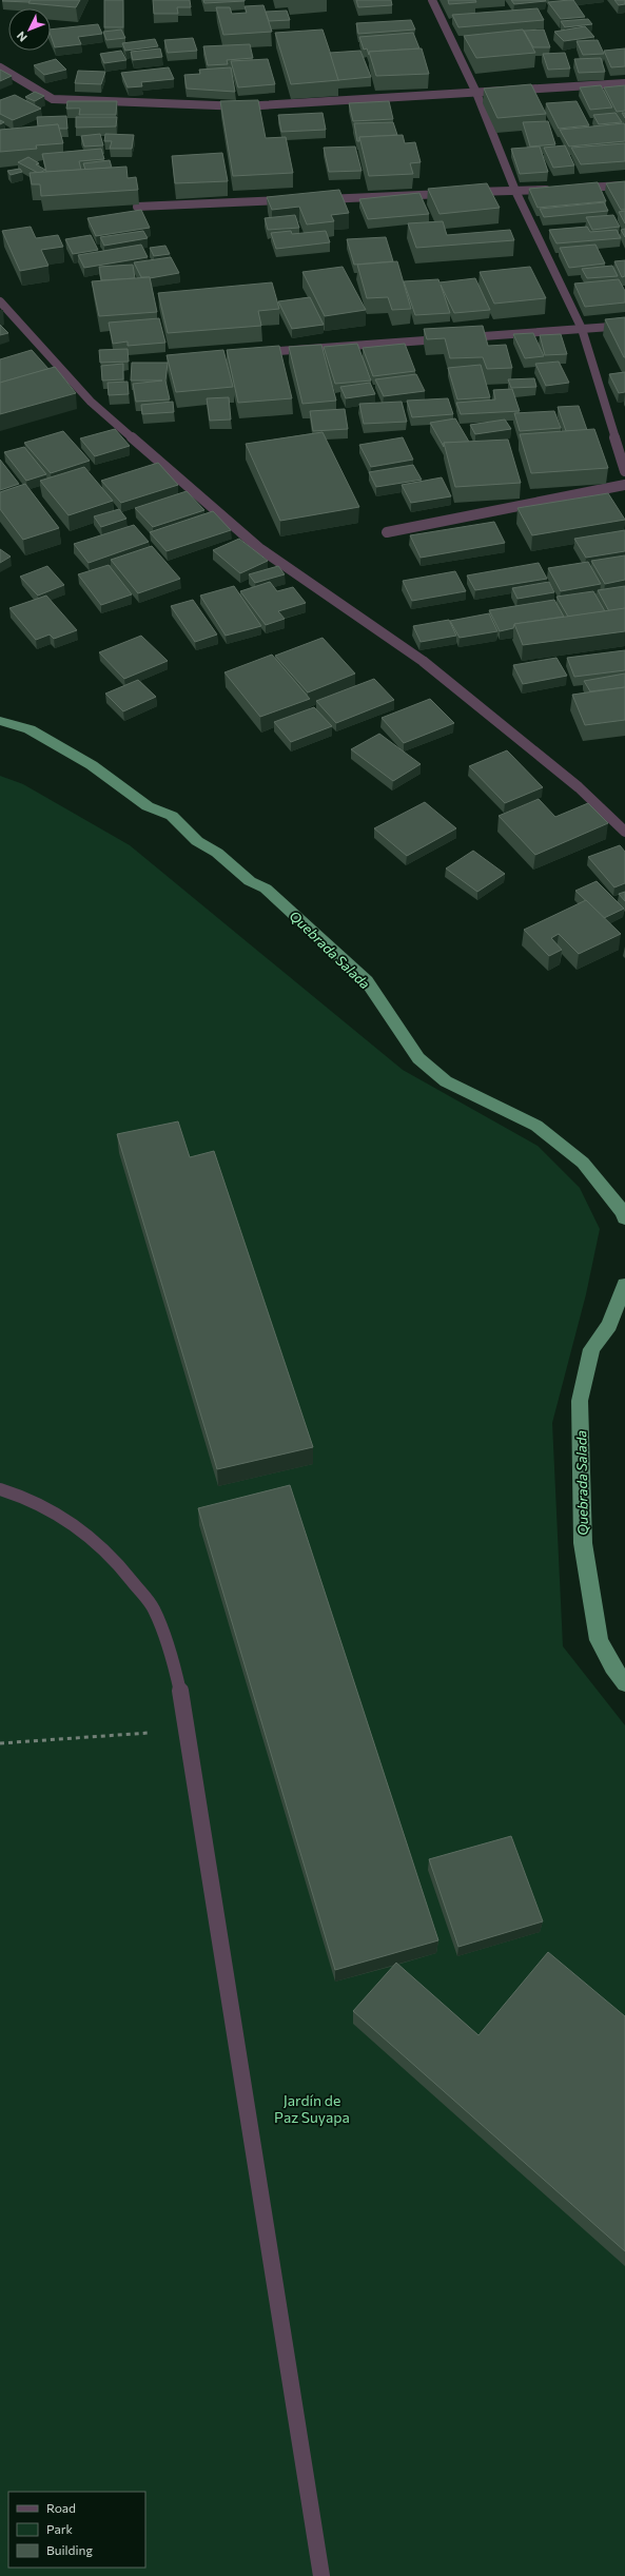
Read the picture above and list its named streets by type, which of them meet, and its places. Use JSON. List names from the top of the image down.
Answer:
{
  "water": ["Quebrada Salada"],
  "parks": ["Jardín de Paz Suyapa"],
  "legend": ["Road", "Park", "Building"],
  "north": "bottom left"
}
